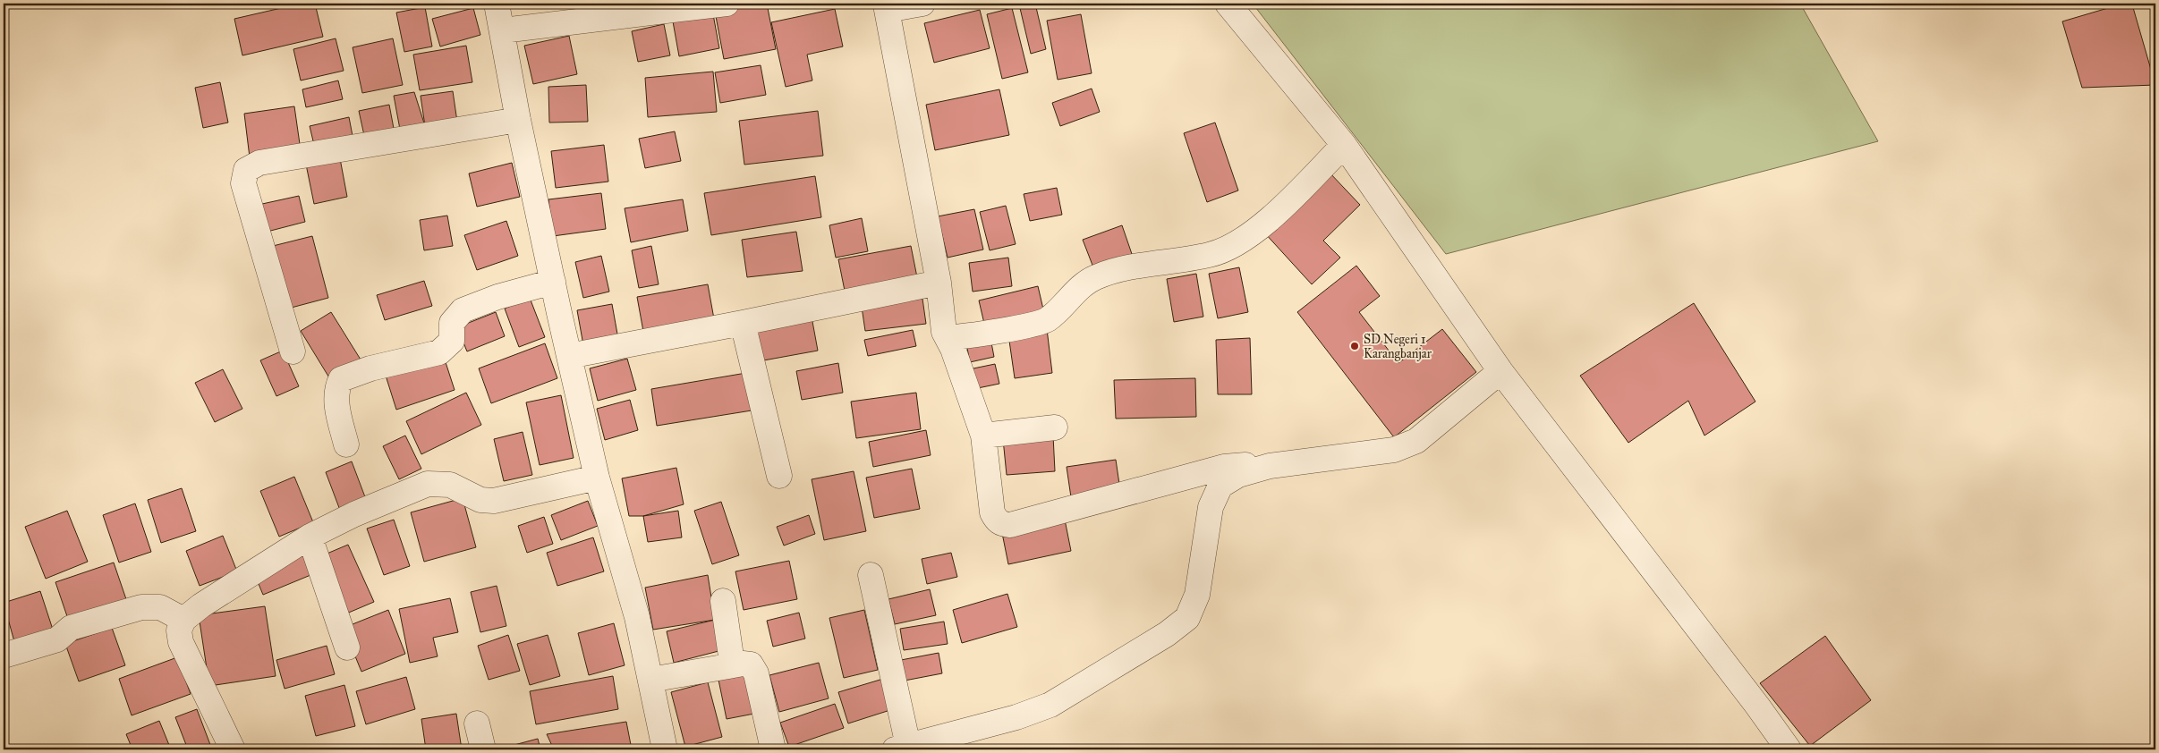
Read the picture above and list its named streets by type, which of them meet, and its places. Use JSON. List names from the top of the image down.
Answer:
{
  "places": ["SD Negeri 1 Karangbanjar"]
}
